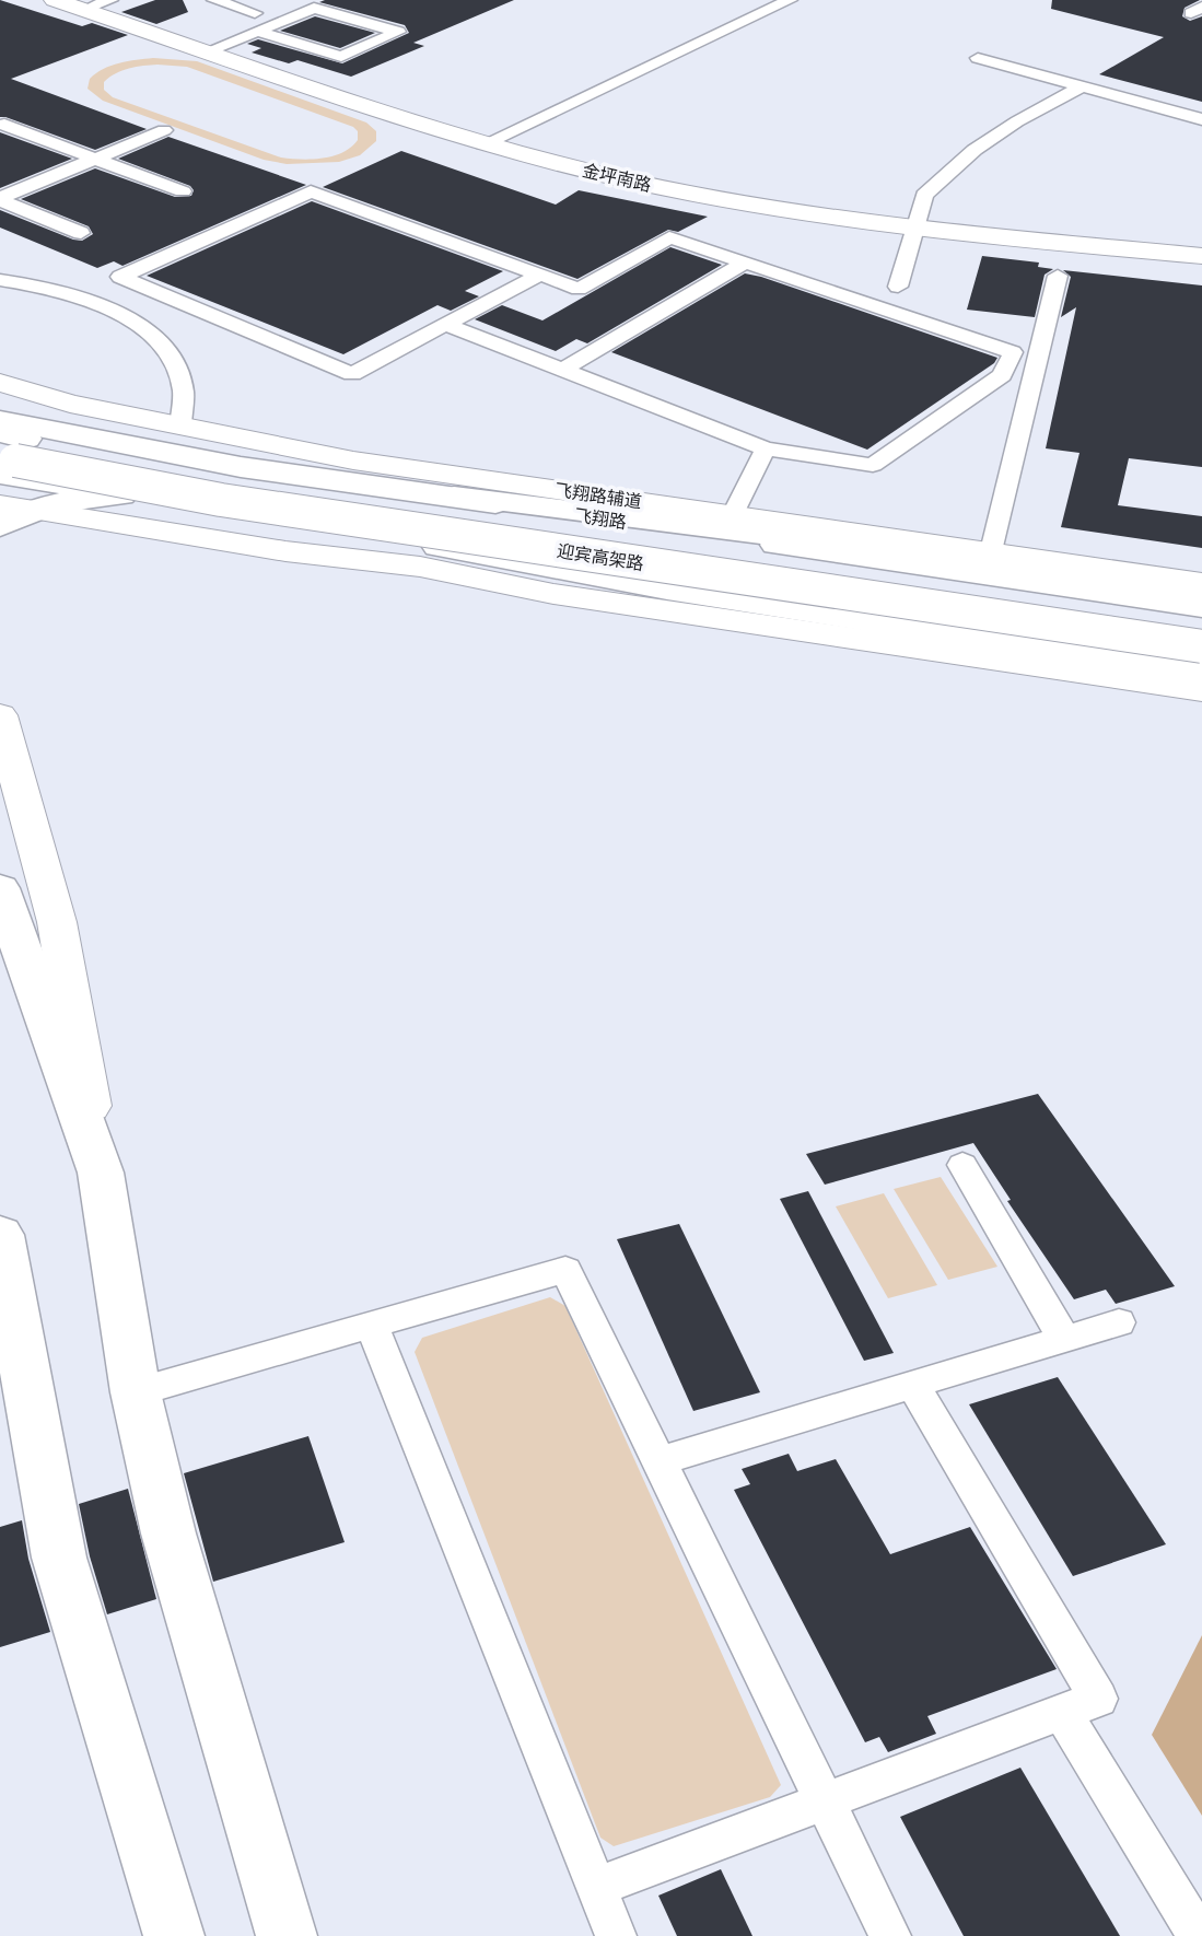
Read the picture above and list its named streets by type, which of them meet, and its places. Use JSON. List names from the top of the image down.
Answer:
{
  "streets": {
    "main road": ["飞翔路", "迎宾高架路"],
    "street": ["金坪南路", "飞翔路辅道"]
  }
}
